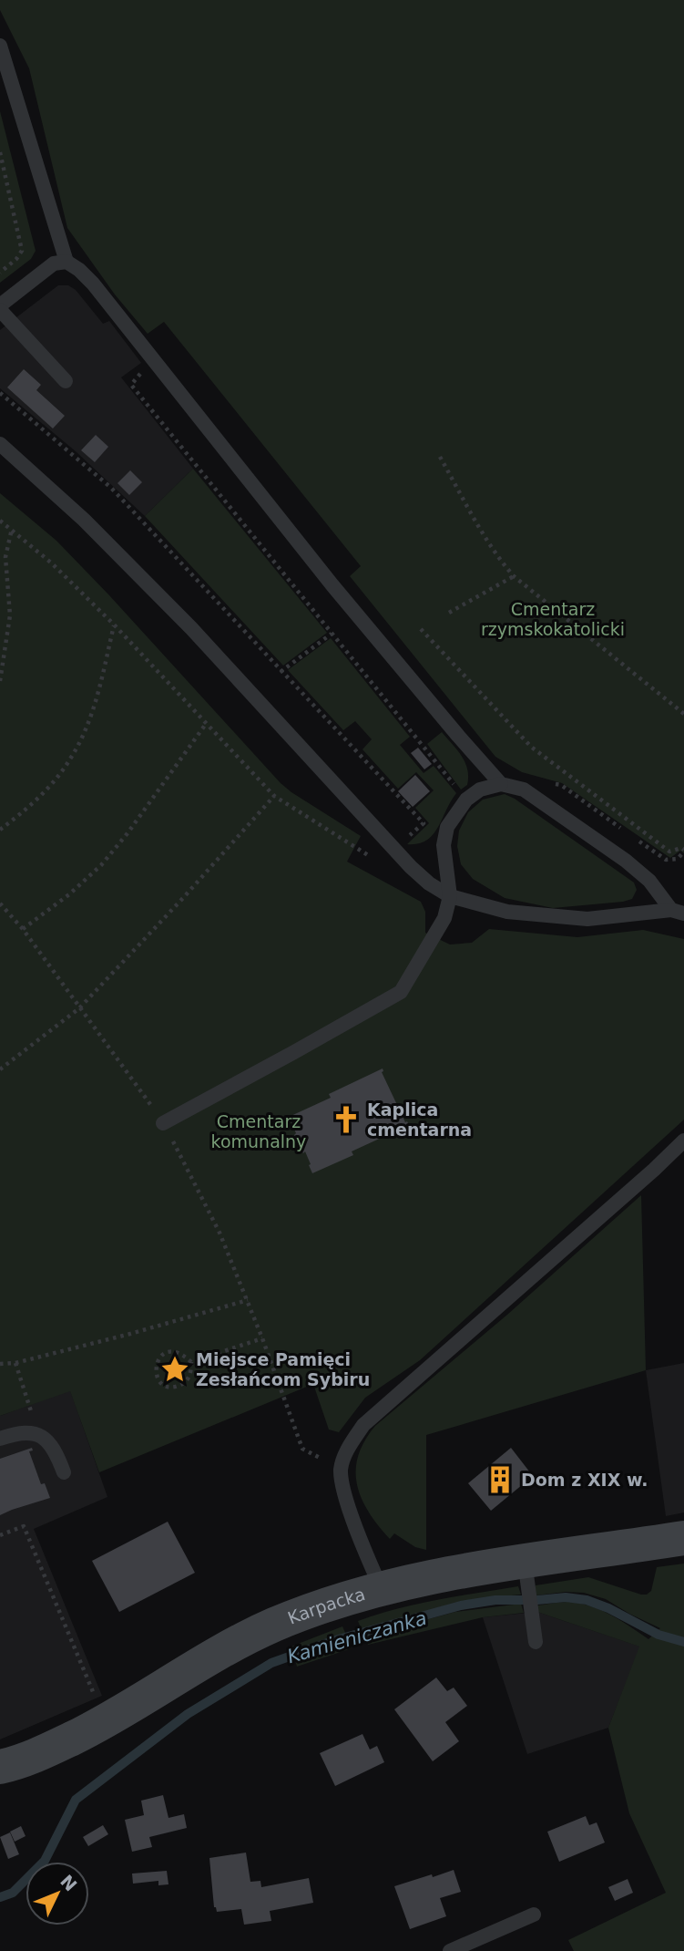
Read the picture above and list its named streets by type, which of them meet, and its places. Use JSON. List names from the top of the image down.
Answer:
{
  "streets": {
    "street": ["Karpacka"]
  },
  "water": ["Kamieniczanka"],
  "parks": ["Cmentarz rzymskokatolicki", "Cmentarz komunalny"],
  "places": {
    "church": ["Kaplica cmentarna"],
    "place": ["Miejsce Pamięci Zesłańcom Sybiru"],
    "building": ["Dom z XIX w."]
  },
  "north": "top right"
}
